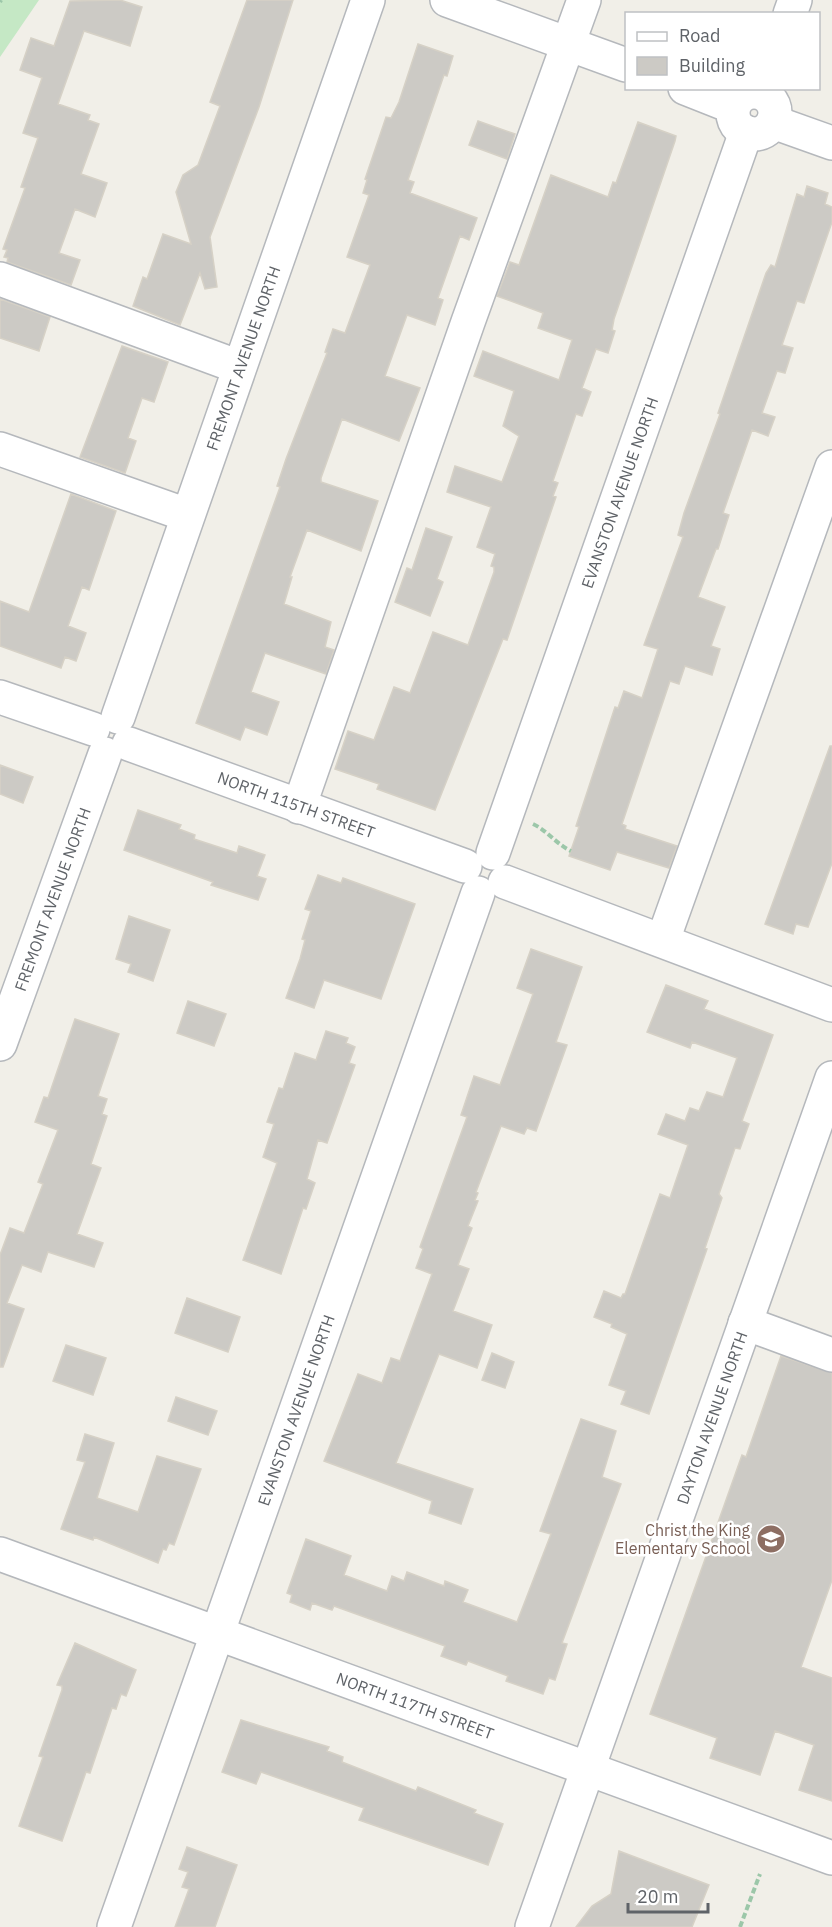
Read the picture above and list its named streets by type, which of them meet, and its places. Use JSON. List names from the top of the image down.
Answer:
{
  "streets": {
    "street": [
      "FREMONT AVENUE NORTH",
      "EVANSTON AVENUE NORTH",
      "NORTH 115TH STREET",
      "DAYTON AVENUE NORTH",
      "NORTH 117TH STREET"
    ]
  },
  "crossings": [
    ["FREMONT AVENUE NORTH", "NORTH 115TH STREET"],
    ["EVANSTON AVENUE NORTH", "NORTH 115TH STREET"],
    ["EVANSTON AVENUE NORTH", "NORTH 117TH STREET"],
    ["DAYTON AVENUE NORTH", "NORTH 117TH STREET"]
  ],
  "places": {
    "school or university": ["Christ the King Elementary School"]
  },
  "legend": ["Road", "Building"],
  "scale_bar": "20 m"
}
